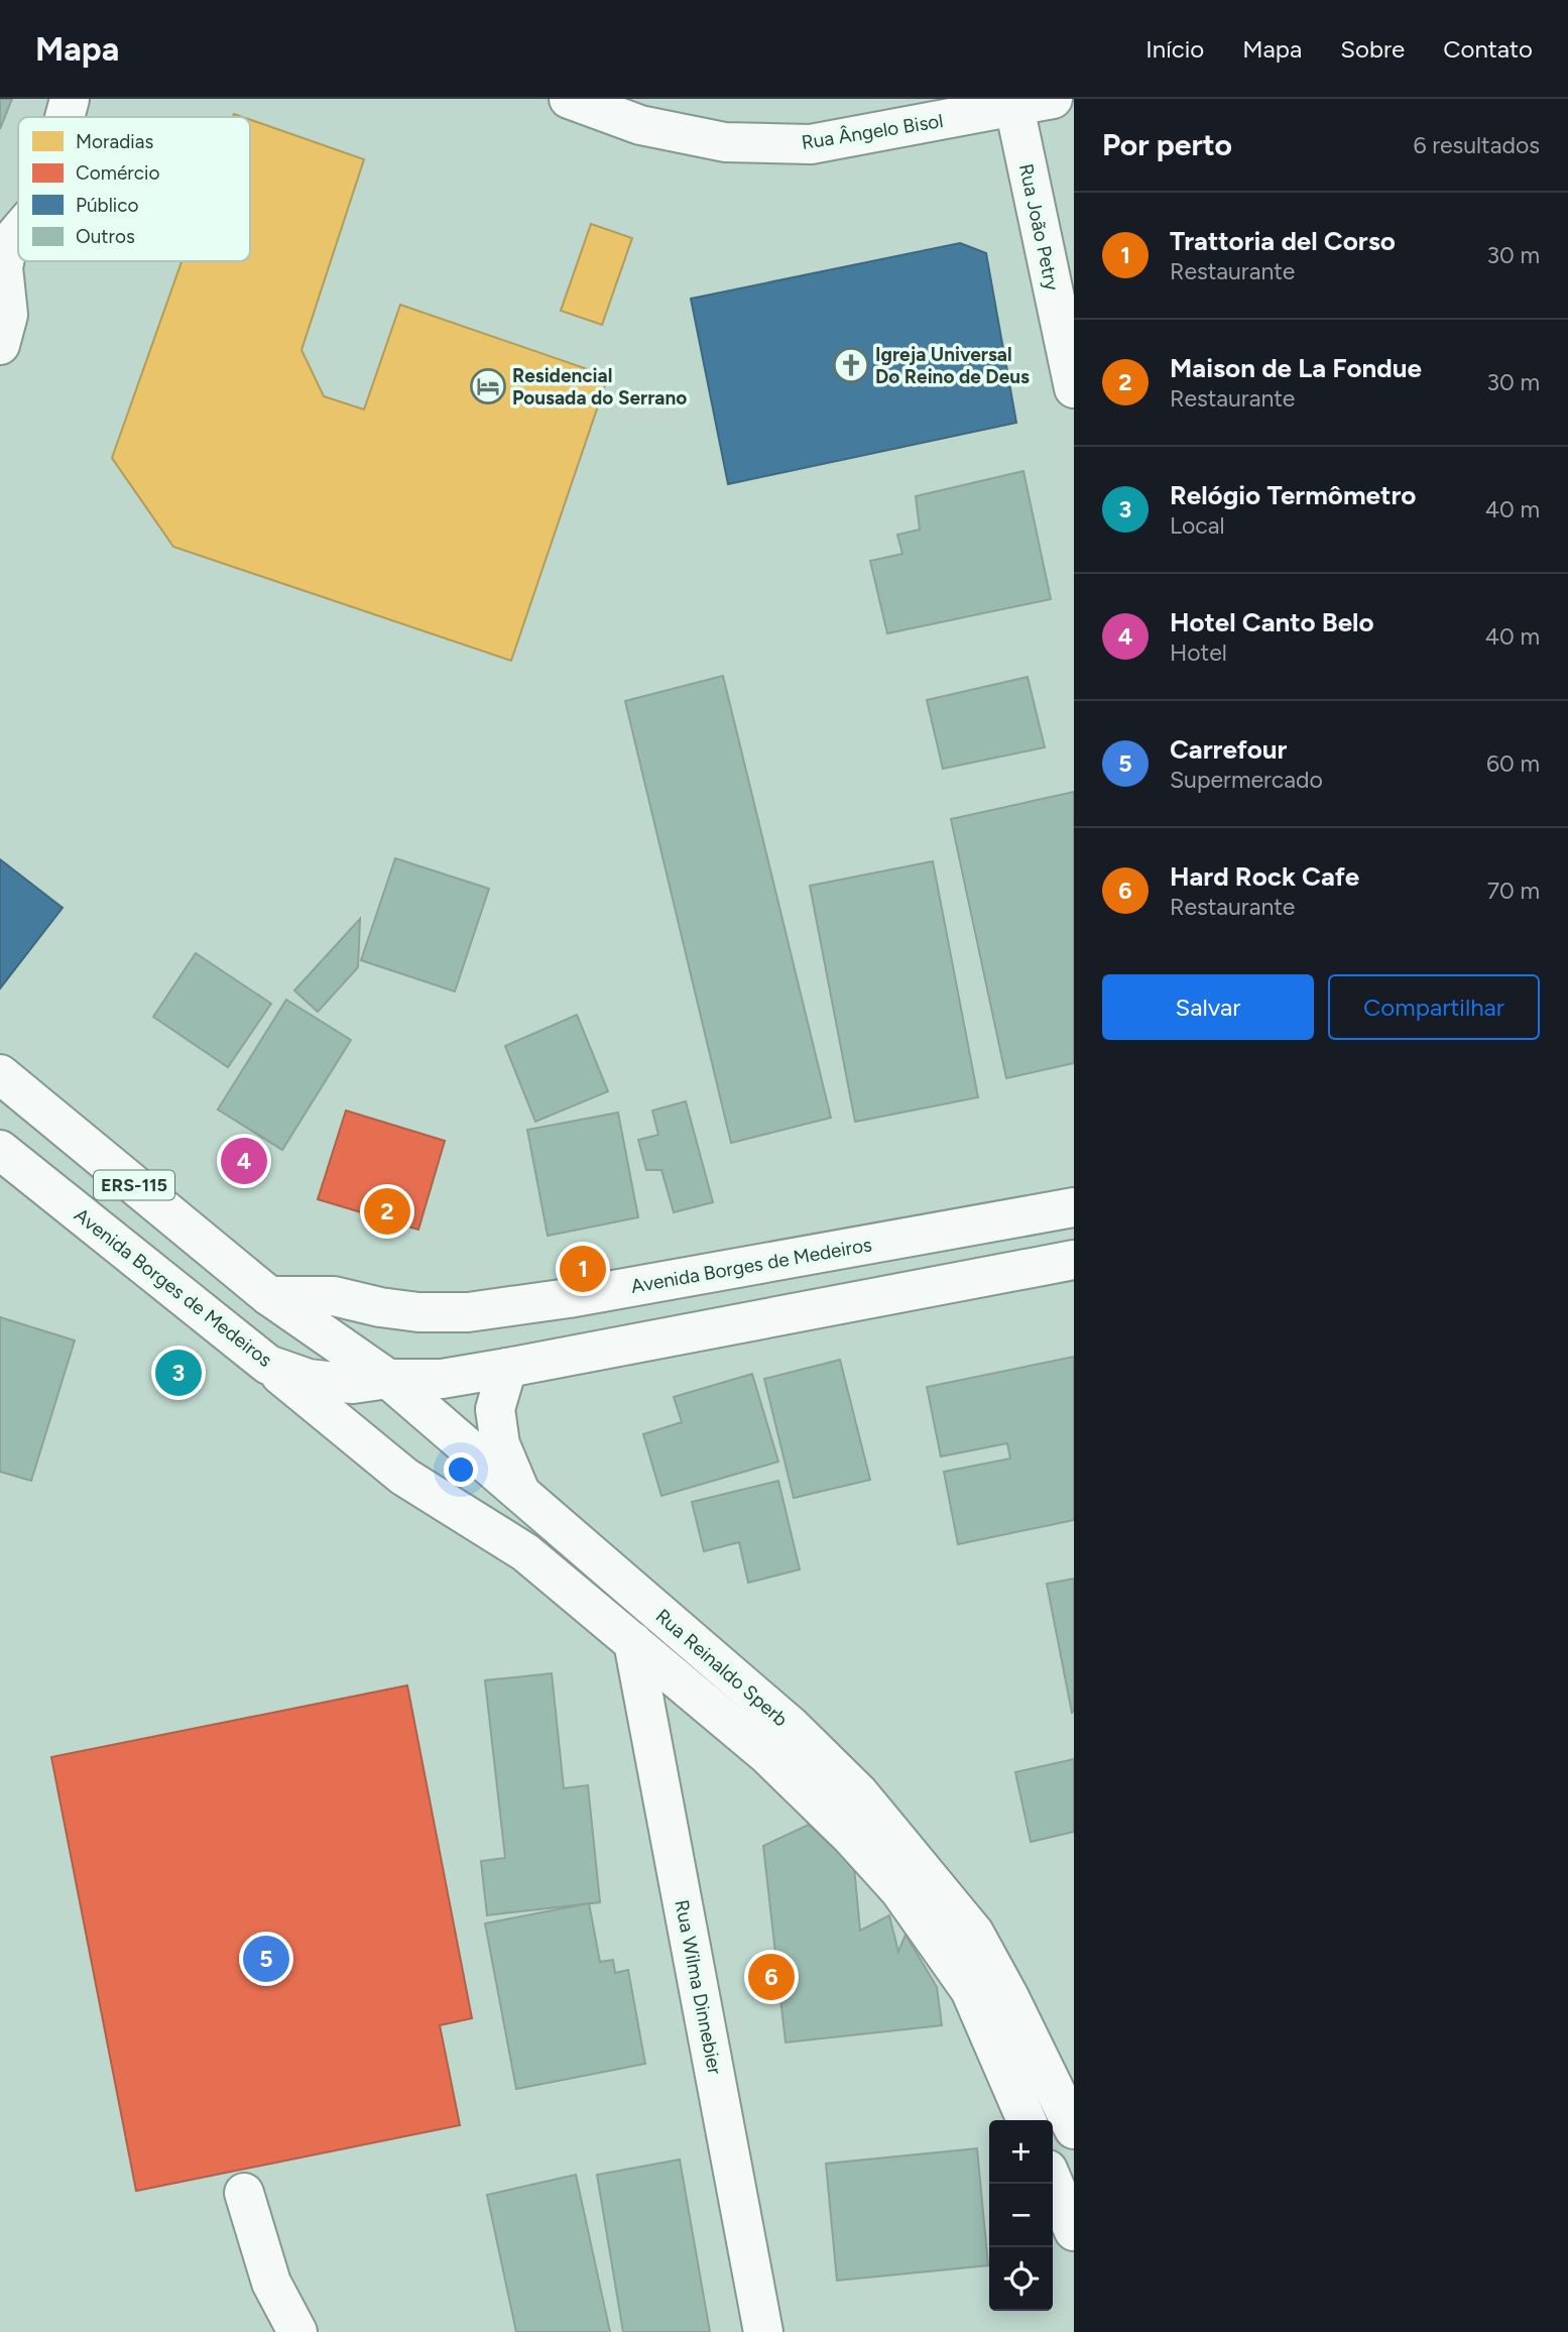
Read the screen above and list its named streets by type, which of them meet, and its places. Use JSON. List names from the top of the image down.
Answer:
{
  "streets": {
    "main road": [
      "Rua Ângelo Bisol",
      "Rua João Petry",
      "ERS-115",
      "Avenida Borges de Medeiros",
      "Rua Reinaldo Sperb",
      "Rua Wilma Dinnebier"
    ]
  },
  "crossings": [
    ["Rua Ângelo Bisol", "Rua João Petry"],
    ["ERS-115", "Avenida Borges de Medeiros"],
    ["ERS-115", "Rua Reinaldo Sperb"],
    ["Avenida Borges de Medeiros", "Rua Reinaldo Sperb"],
    ["Rua Reinaldo Sperb", "Rua Wilma Dinnebier"]
  ],
  "places": {
    "church": ["Igreja Universal Do Reino de Deus"],
    "hotel": ["Residencial Pousada do Serrano"]
  },
  "legend": [
    "Moradias",
    "Comércio",
    "Público",
    "Outros"
  ],
  "page": {
    "header": "Mapa",
    "nav": [
      "Início",
      "Mapa",
      "Sobre",
      "Contato"
    ],
    "heading": ["Por perto", "6 resultados"],
    "list": [
      {
        "mark": "1",
        "name": "Trattoria del Corso",
        "note": "Restaurante",
        "value": "30 m"
      },
      {
        "mark": "2",
        "name": "Maison de La Fondue",
        "note": "Restaurante",
        "value": "30 m"
      },
      {
        "mark": "3",
        "name": "Relógio Termômetro",
        "note": "Local",
        "value": "40 m"
      },
      {
        "mark": "4",
        "name": "Hotel Canto Belo",
        "note": "Hotel",
        "value": "40 m"
      },
      {
        "mark": "5",
        "name": "Carrefour",
        "note": "Supermercado",
        "value": "60 m"
      },
      {
        "mark": "6",
        "name": "Hard Rock Cafe",
        "note": "Restaurante",
        "value": "70 m"
      }
    ],
    "buttons": ["Salvar", "Compartilhar"],
    "pins": [
      "4",
      "2",
      "1",
      "3",
      "5",
      "6"
    ],
    "map_buttons": ["+", "−"]
  }
}
